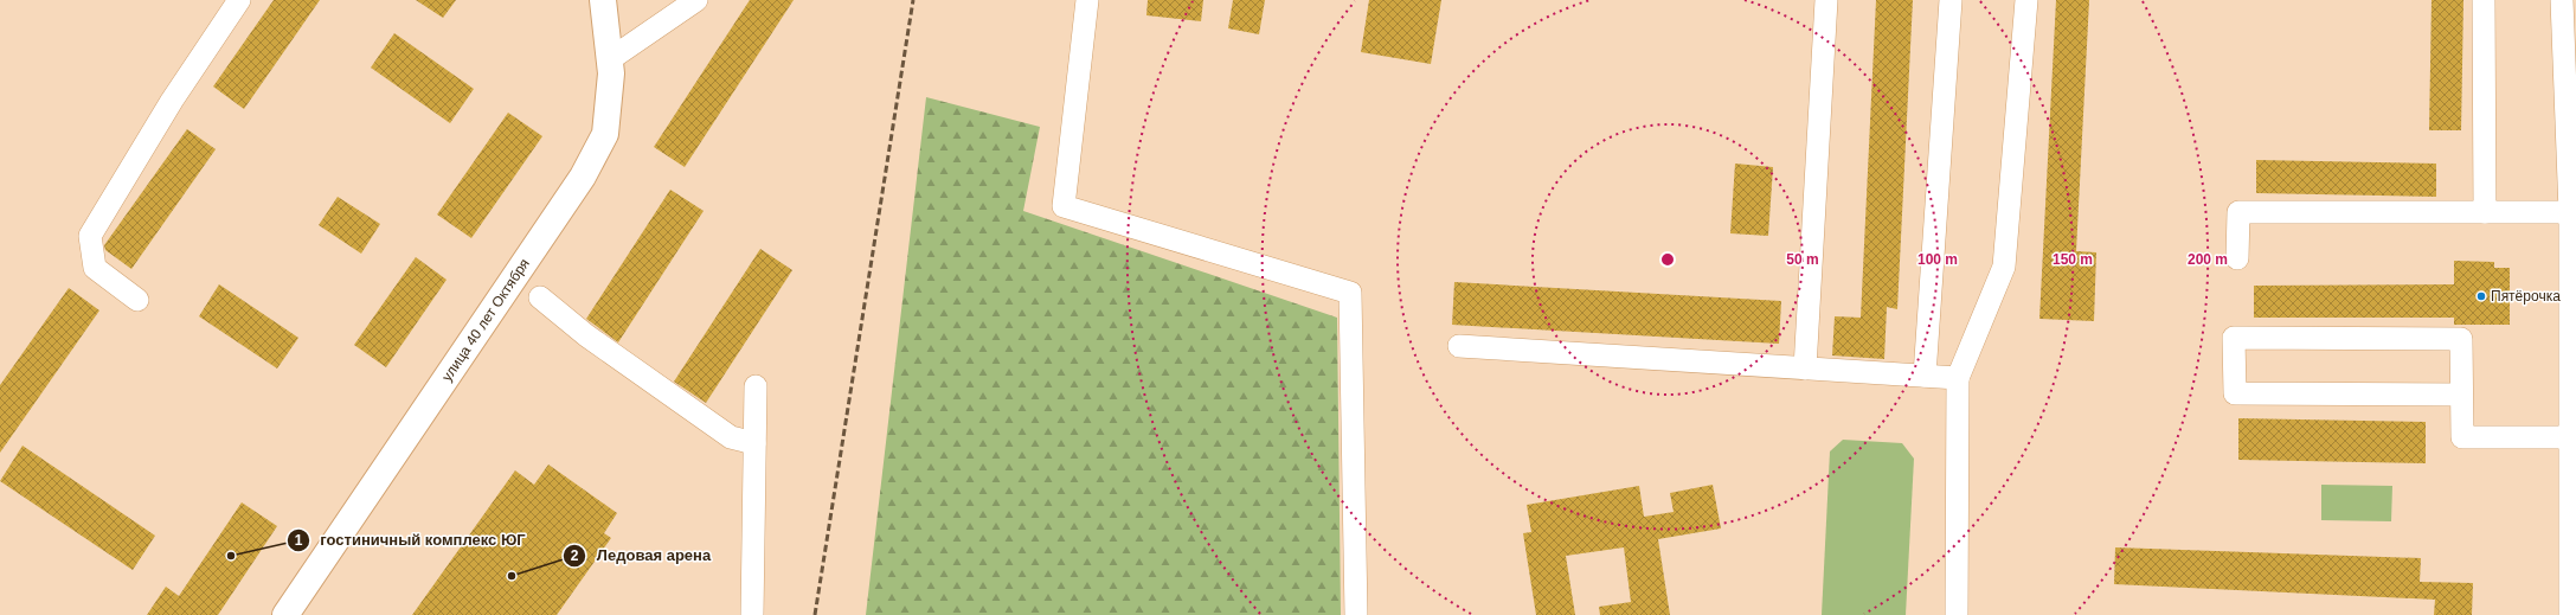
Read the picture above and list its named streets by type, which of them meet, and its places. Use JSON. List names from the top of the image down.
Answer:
{
  "streets": {
    "main road": ["улица 40 лет Октября"]
  },
  "places": ["Пятёрочка", "гостиничный комплекс ЮГ", "Ледовая арена"],
  "rings": [
    "50 m",
    "100 m",
    "150 m",
    "200 m"
  ]
}
